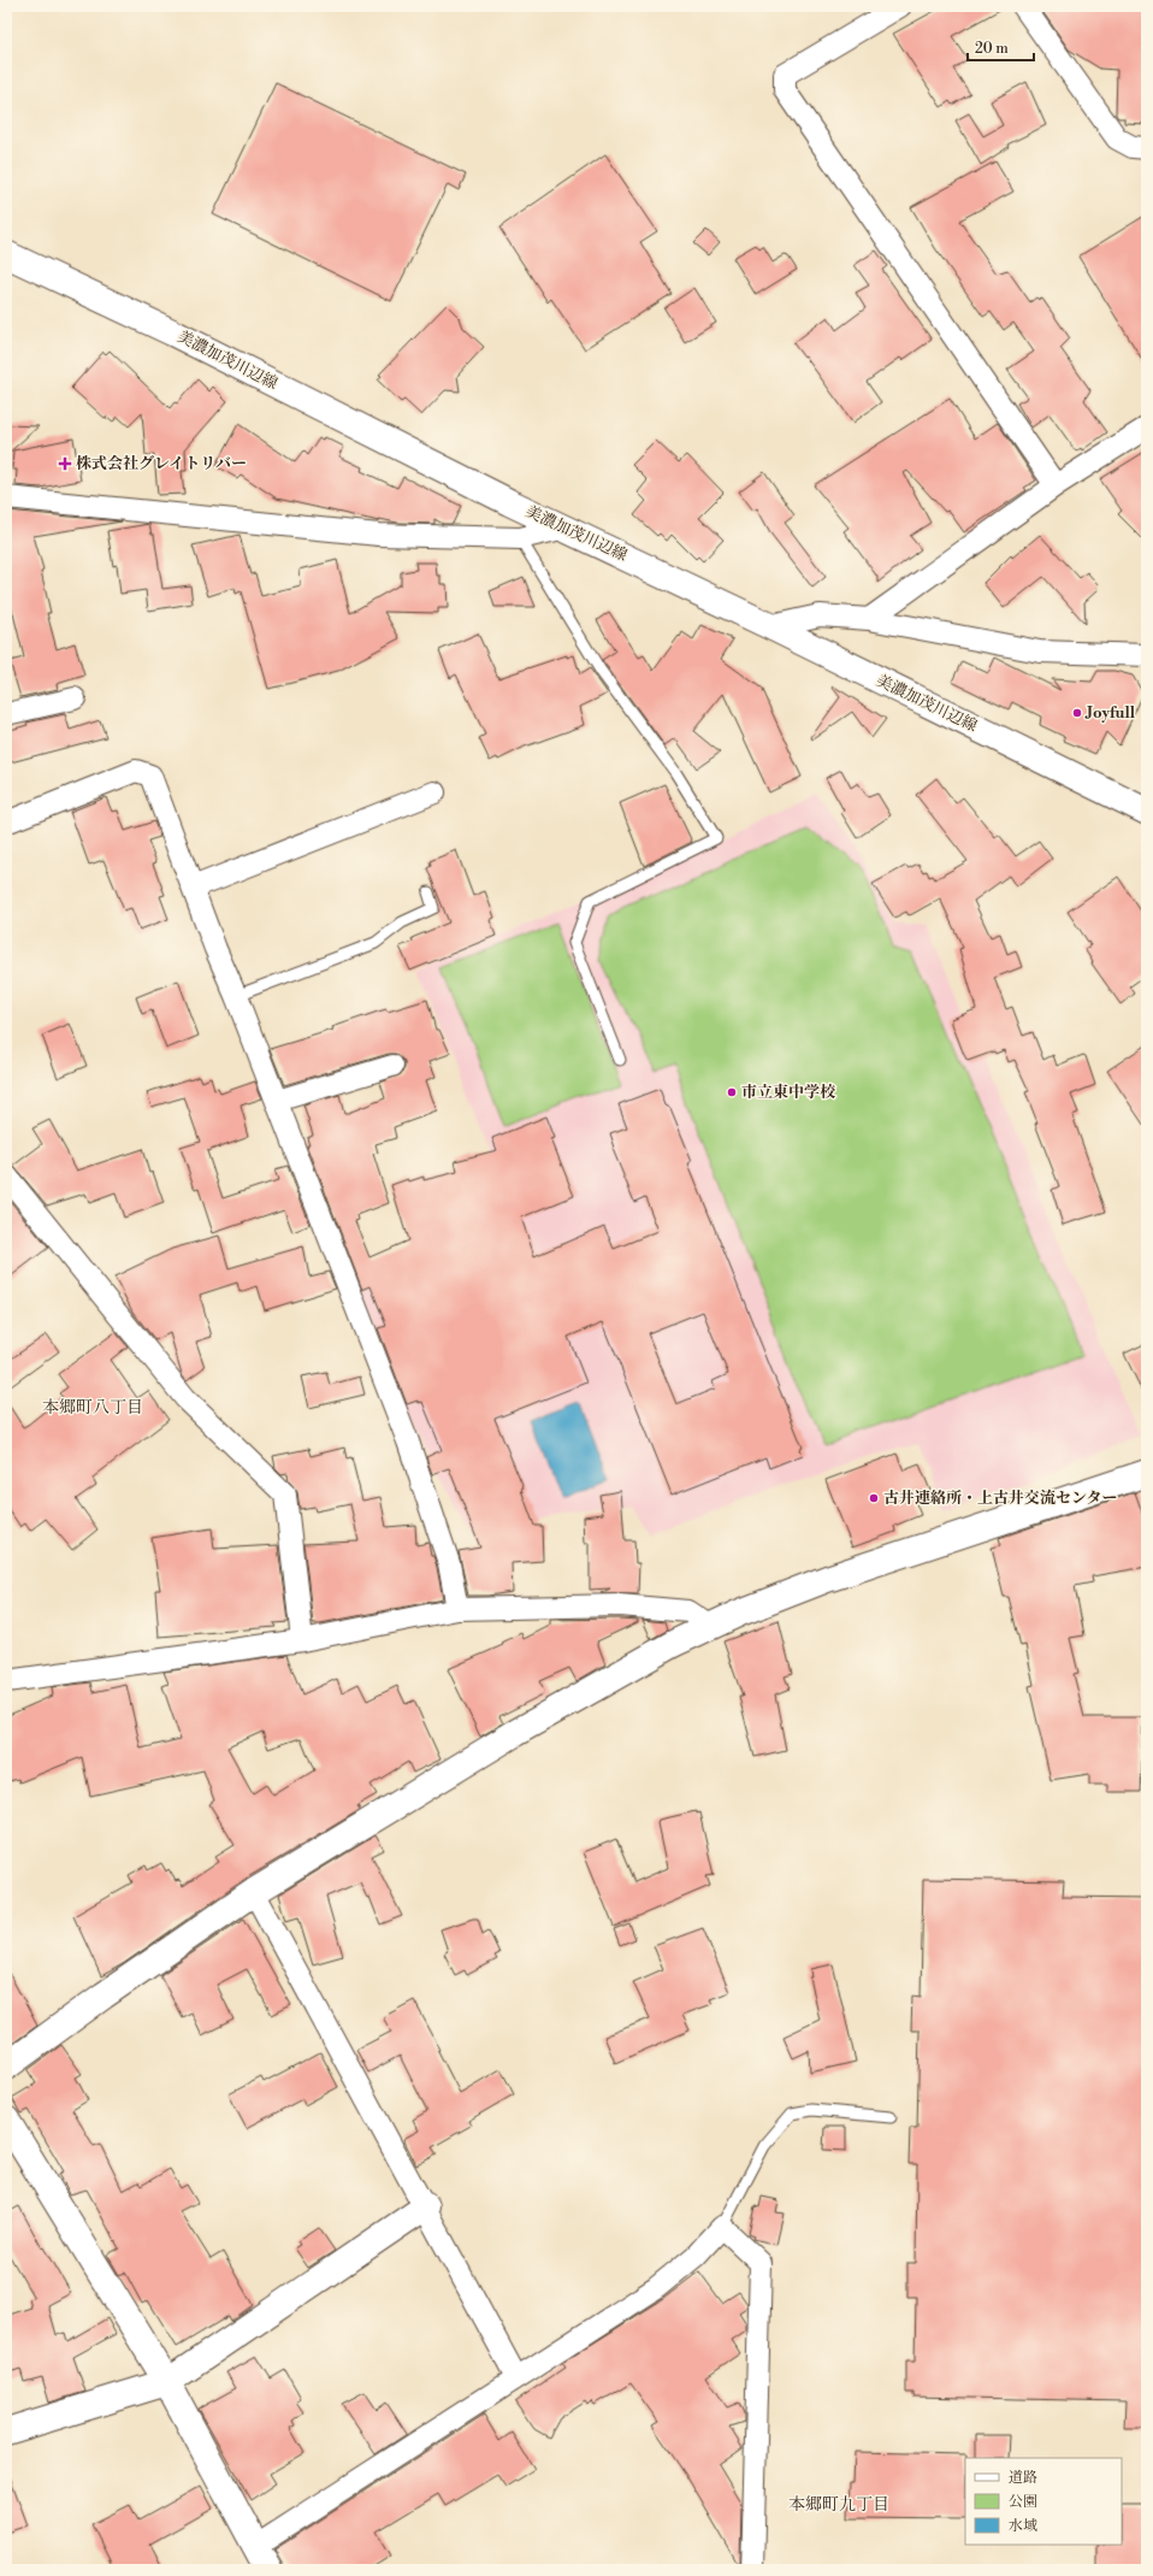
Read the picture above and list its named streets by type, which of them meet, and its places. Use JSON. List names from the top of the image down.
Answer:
{
  "streets": {
    "street": ["美濃加茂川辺線"]
  },
  "districts": ["本郷町八丁目", "本郷町九丁目"],
  "places": {
    "health": ["株式会社グレイトリバー"],
    "other": ["Joyfull", "市立東中学校", "古井連絡所・上古井交流センター"]
  },
  "legend": ["道路", "公園", "水域"],
  "scale_bar": "20 m"
}
